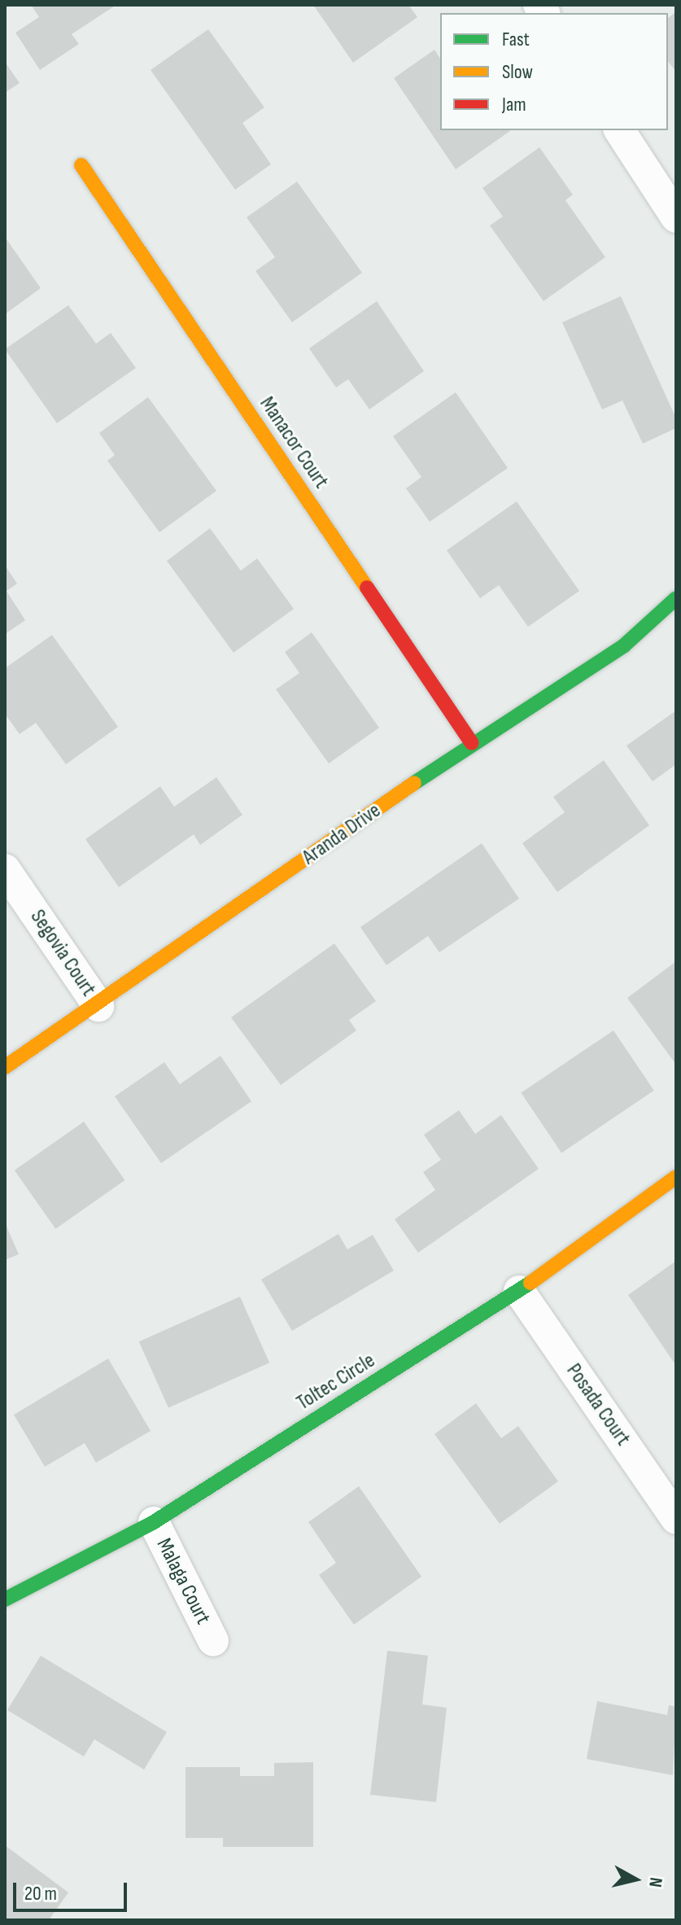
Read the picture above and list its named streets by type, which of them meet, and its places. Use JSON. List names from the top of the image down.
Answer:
{
  "streets": {
    "street": [
      "Manacor Court",
      "Aranda Drive",
      "Segovia Court",
      "Toltec Circle",
      "Posada Court",
      "Malaga Court"
    ]
  },
  "crossings": [
    ["Manacor Court", "Aranda Drive"],
    ["Aranda Drive", "Segovia Court"],
    ["Toltec Circle", "Posada Court"],
    ["Toltec Circle", "Malaga Court"]
  ],
  "legend": ["Fast", "Slow", "Jam"],
  "scale_bar": "20 m",
  "north": "right"
}
